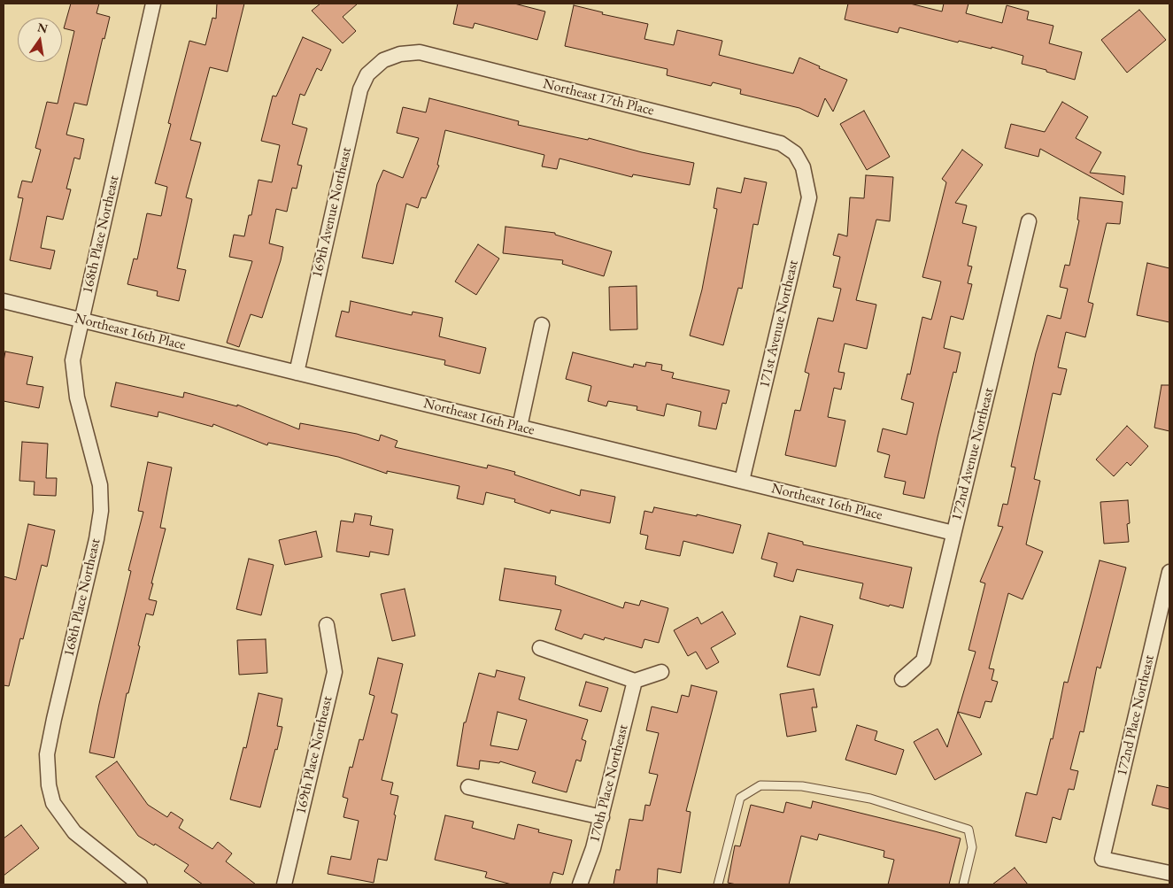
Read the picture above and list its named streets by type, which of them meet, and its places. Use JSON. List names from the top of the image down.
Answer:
{
  "streets": {
    "street": [
      "Northeast 17th Place",
      "169th Avenue Northeast",
      "168th Place Northeast",
      "171st Avenue Northeast",
      "Northeast 16th Place",
      "172nd Avenue Northeast",
      "172nd Place Northeast",
      "169th Place Northeast",
      "170th Place Northeast"
    ]
  },
  "crossings": [
    ["Northeast 17th Place", "169th Avenue Northeast"],
    ["Northeast 17th Place", "171st Avenue Northeast"],
    ["169th Avenue Northeast", "Northeast 16th Place"],
    ["168th Place Northeast", "Northeast 16th Place"],
    ["171st Avenue Northeast", "Northeast 16th Place"],
    ["Northeast 16th Place", "172nd Avenue Northeast"]
  ],
  "north": "top"
}
